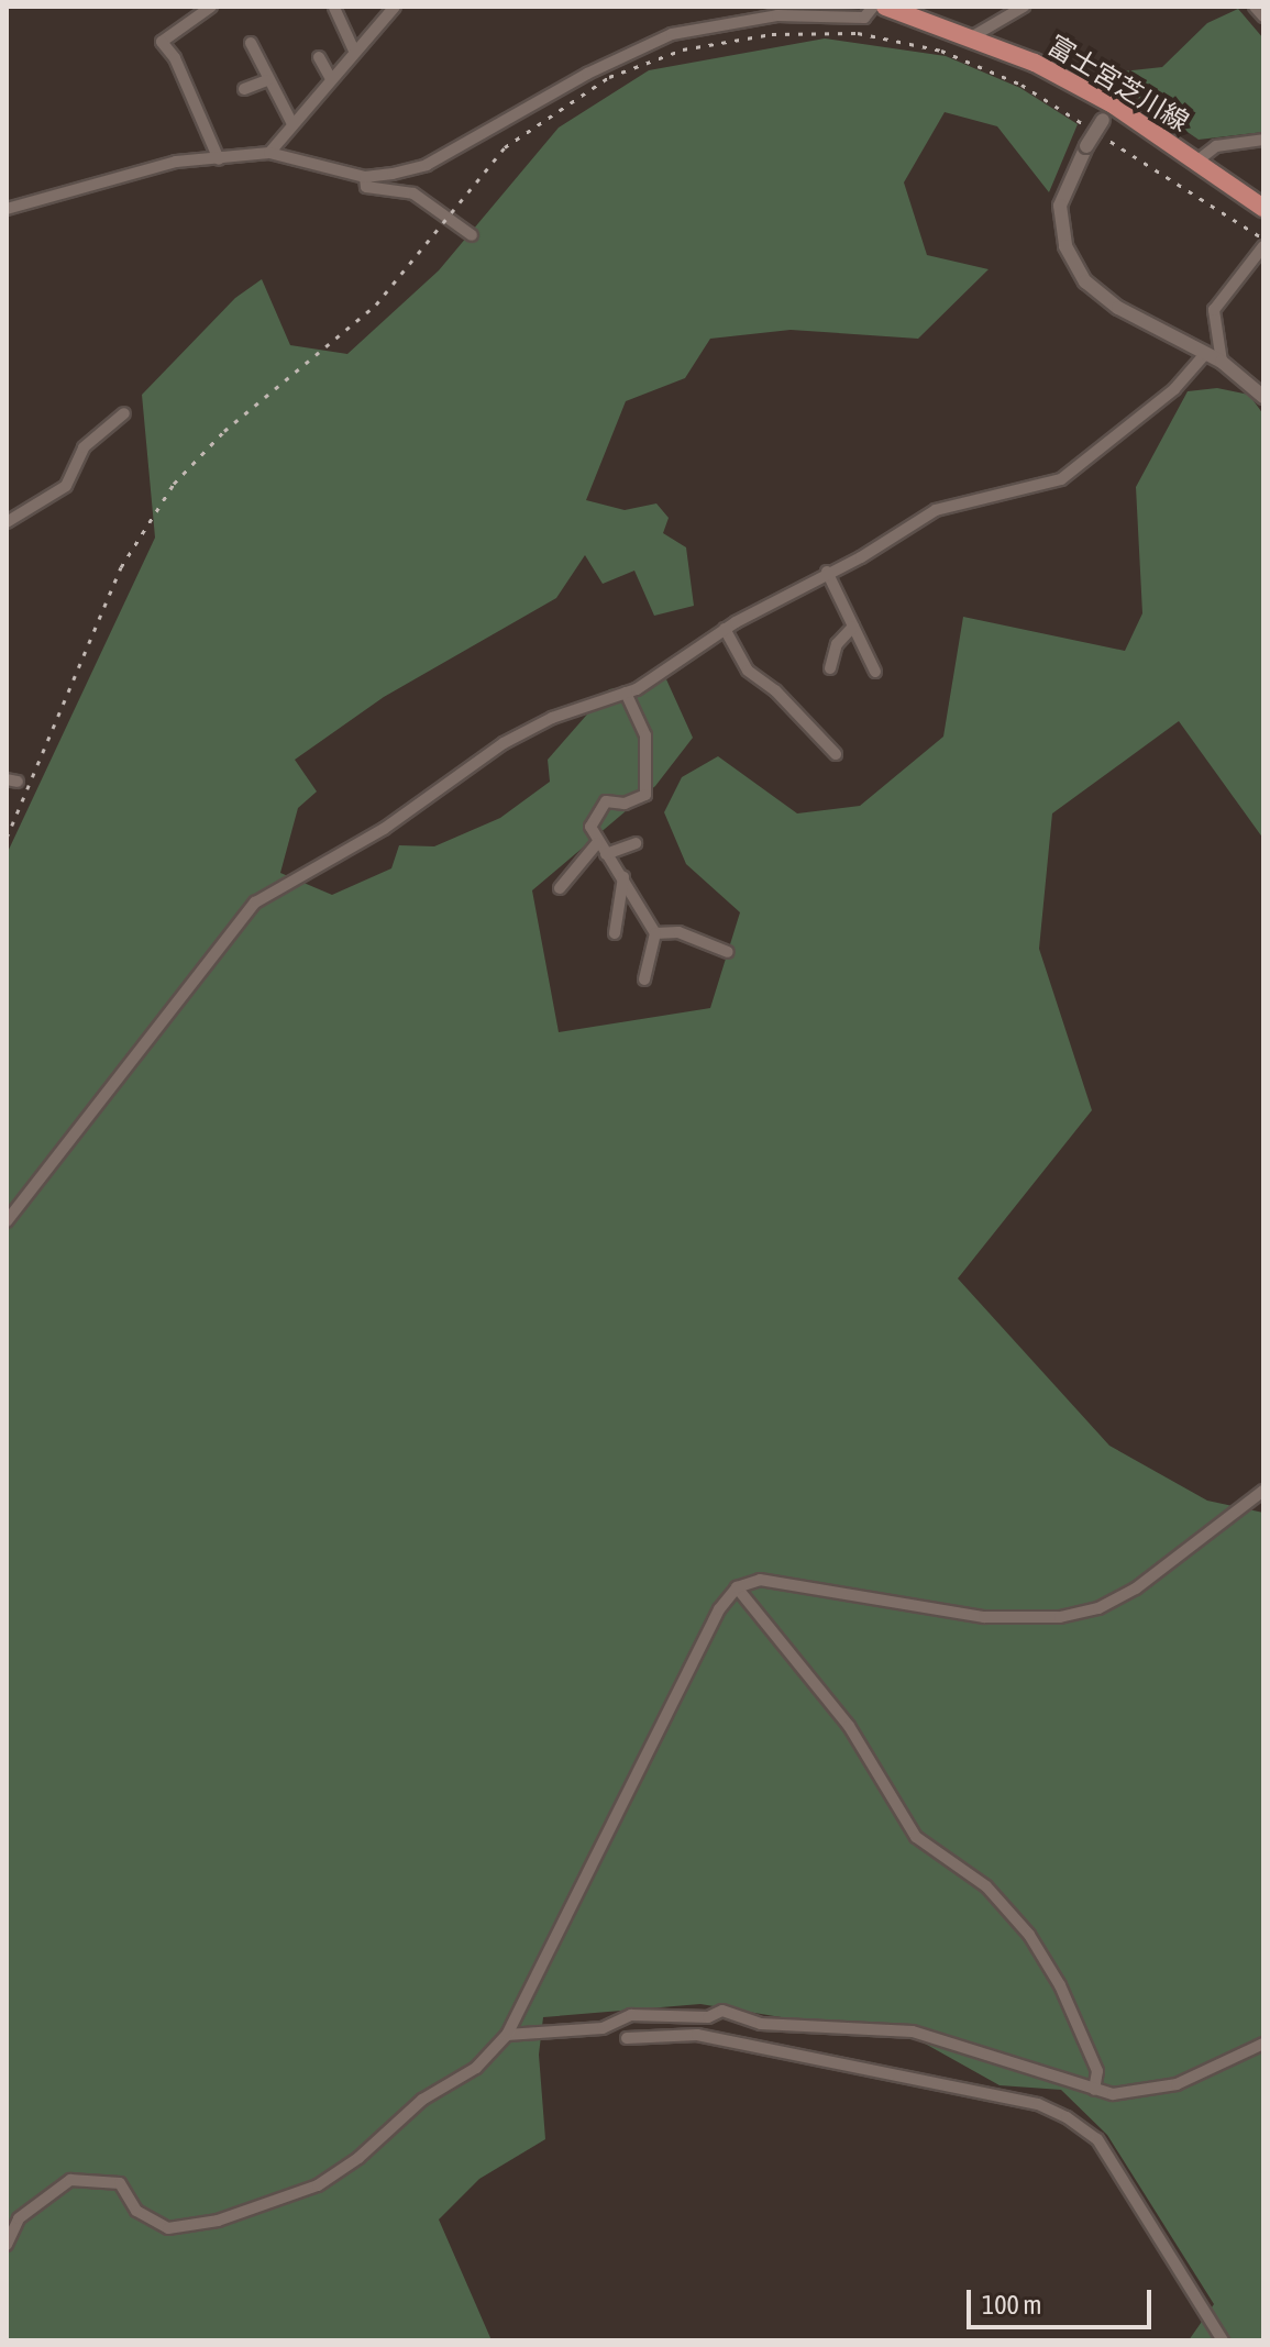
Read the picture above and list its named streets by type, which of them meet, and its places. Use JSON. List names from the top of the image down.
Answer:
{
  "streets": {
    "main road": ["富士宮芝川線"]
  },
  "scale_bar": "100 m"
}
